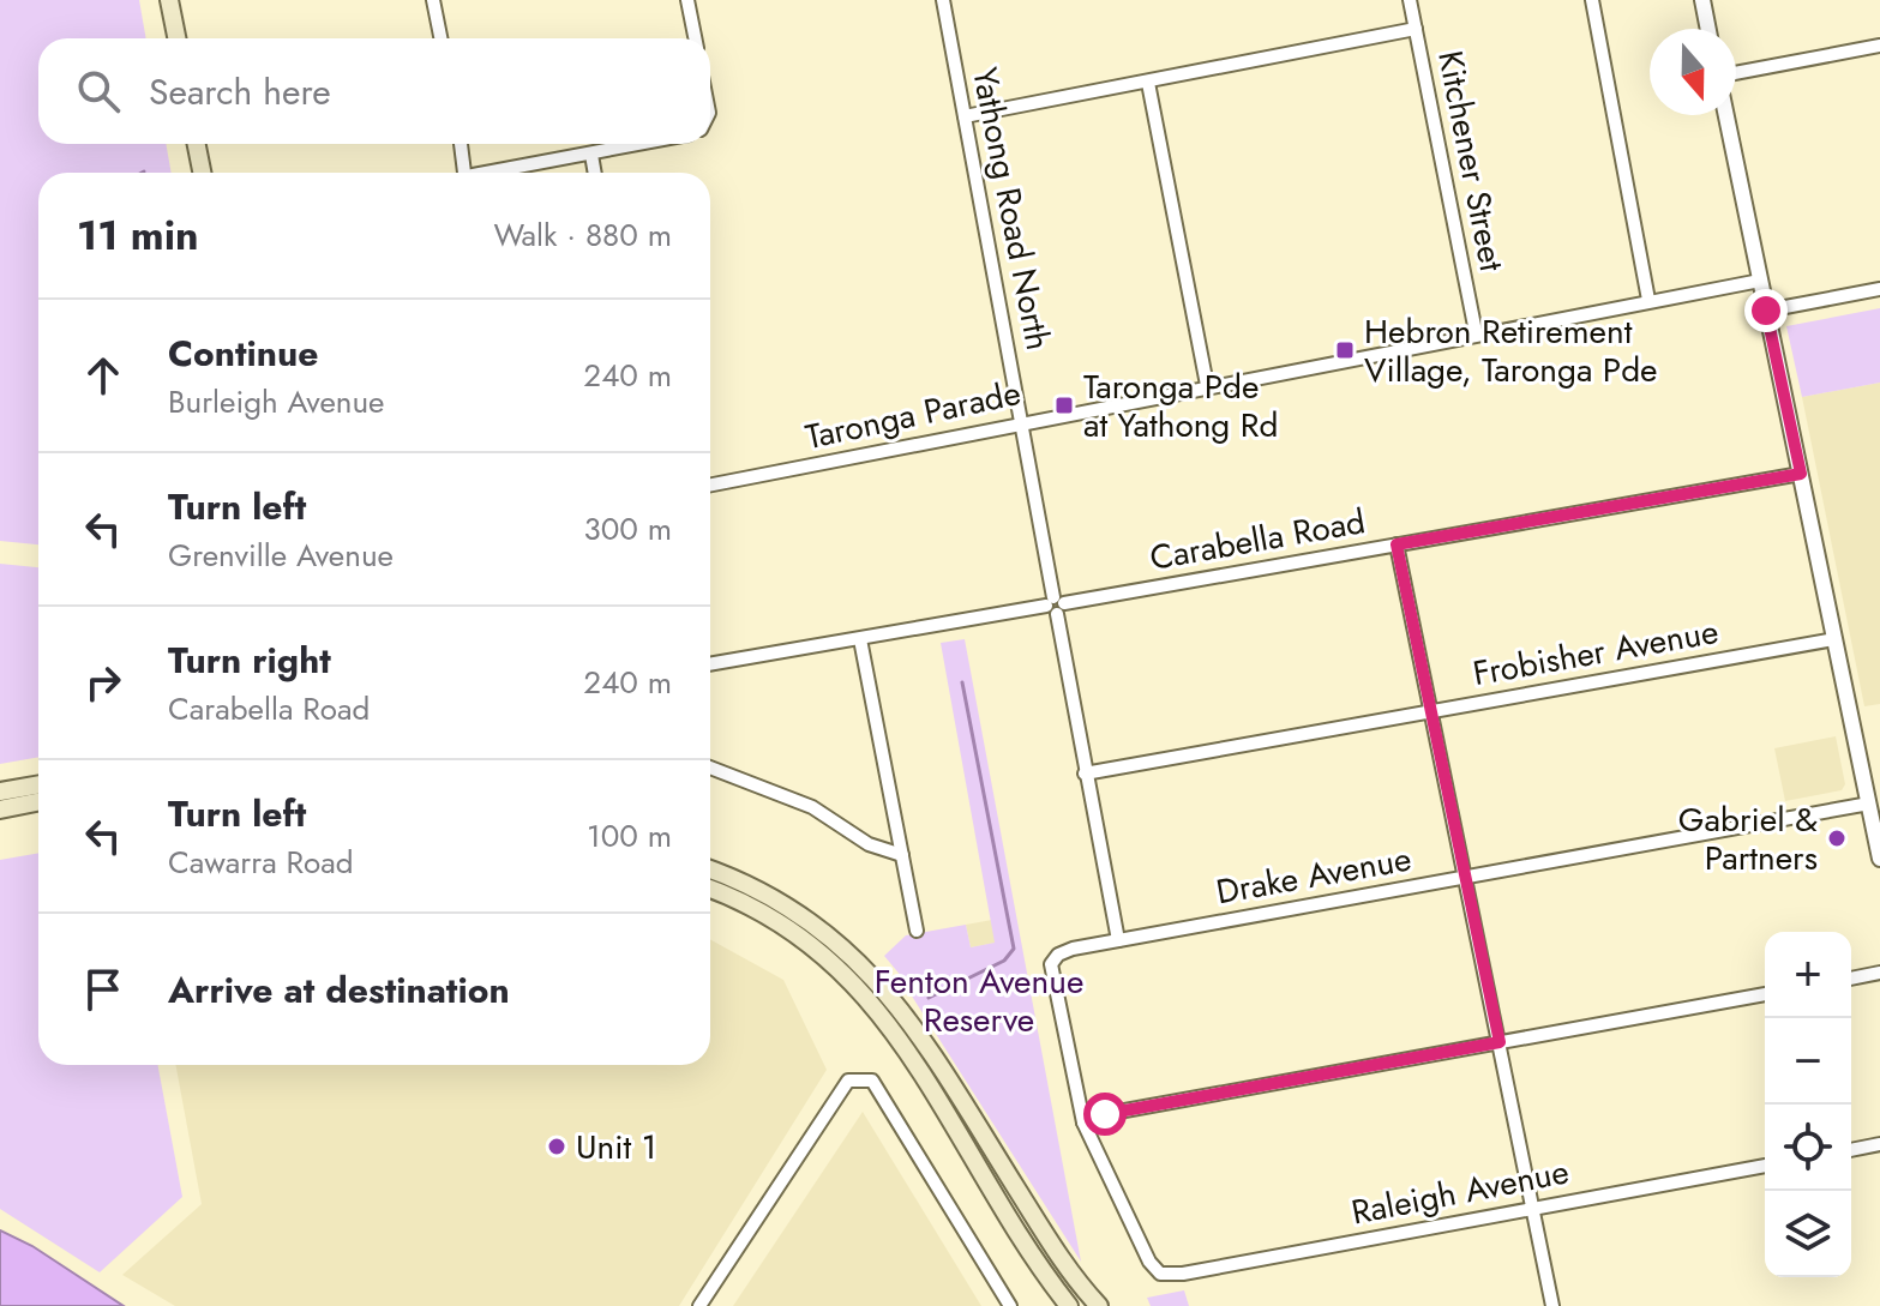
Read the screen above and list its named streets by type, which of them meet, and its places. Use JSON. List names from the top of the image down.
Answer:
{
  "streets": {
    "street": [
      "Kitchener Street",
      "Yathong Road North",
      "Taronga Parade",
      "Carabella Road",
      "Frobisher Avenue",
      "Drake Avenue",
      "Raleigh Avenue"
    ]
  },
  "crossings": [
    ["Kitchener Street", "Taronga Parade"],
    ["Yathong Road North", "Taronga Parade"],
    ["Yathong Road North", "Carabella Road"],
    ["Yathong Road North", "Frobisher Avenue"],
    ["Yathong Road North", "Drake Avenue"],
    ["Drake Avenue", "Raleigh Avenue"]
  ],
  "parks": ["Fenton Avenue Reserve"],
  "places": {
    "transit": ["Hebron Retirement Village, Taronga Pde", "Taronga Pde at Yathong Rd"],
    "other": ["Gabriel & Partners", "Unit 1"]
  },
  "north": "bottom",
  "page": {
    "search": "Search here",
    "heading": ["11 min", "Walk · 880 m"],
    "list": [
      ["Continue", "Burleigh Avenue", "240 m"],
      ["Turn left", "Grenville Avenue", "300 m"],
      ["Turn right", "Carabella Road", "240 m"],
      ["Turn left", "Cawarra Road", "100 m"],
      "Arrive at destination"
    ],
    "map_buttons": ["+", "−"]
  }
}
